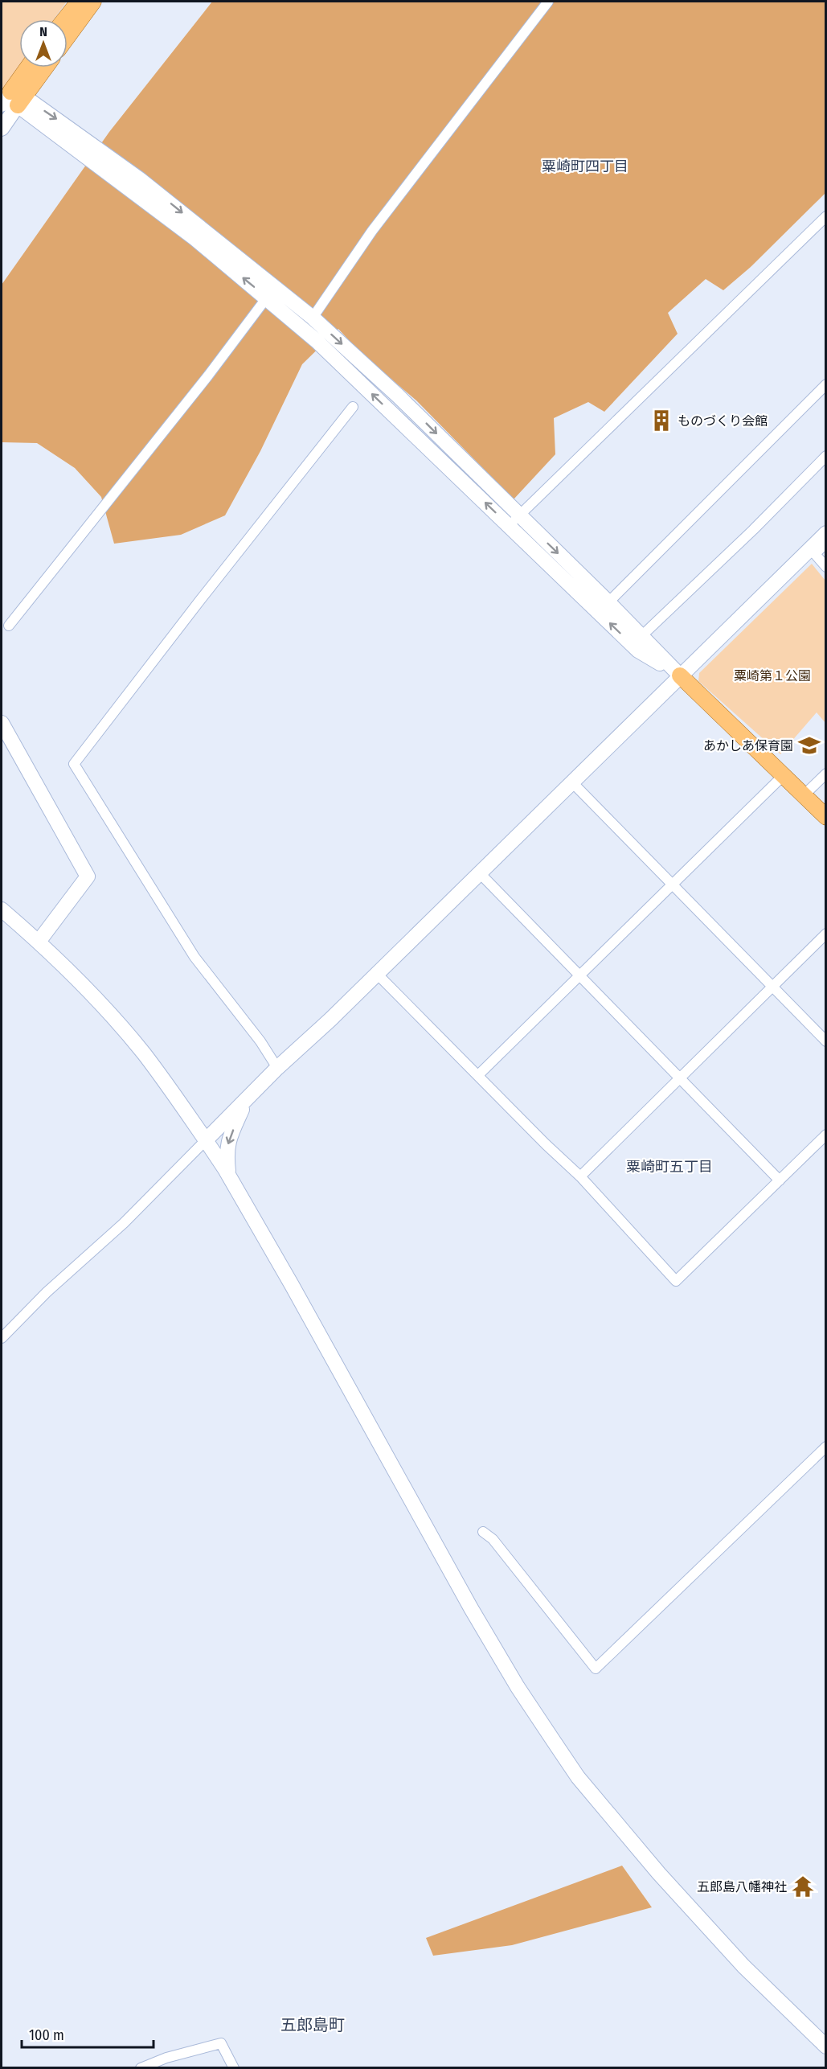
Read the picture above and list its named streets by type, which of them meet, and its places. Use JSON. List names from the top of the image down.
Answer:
{
  "districts": ["粟崎町四丁目", "粟崎町五丁目", "五郎島町"],
  "parks": ["粟崎第１公園"],
  "places": {
    "building": ["ものづくり会館"],
    "school or university": ["あかしあ保育園"],
    "temple": ["五郎島八幡神社"]
  },
  "scale_bar": "100 m",
  "north": "top"
}
